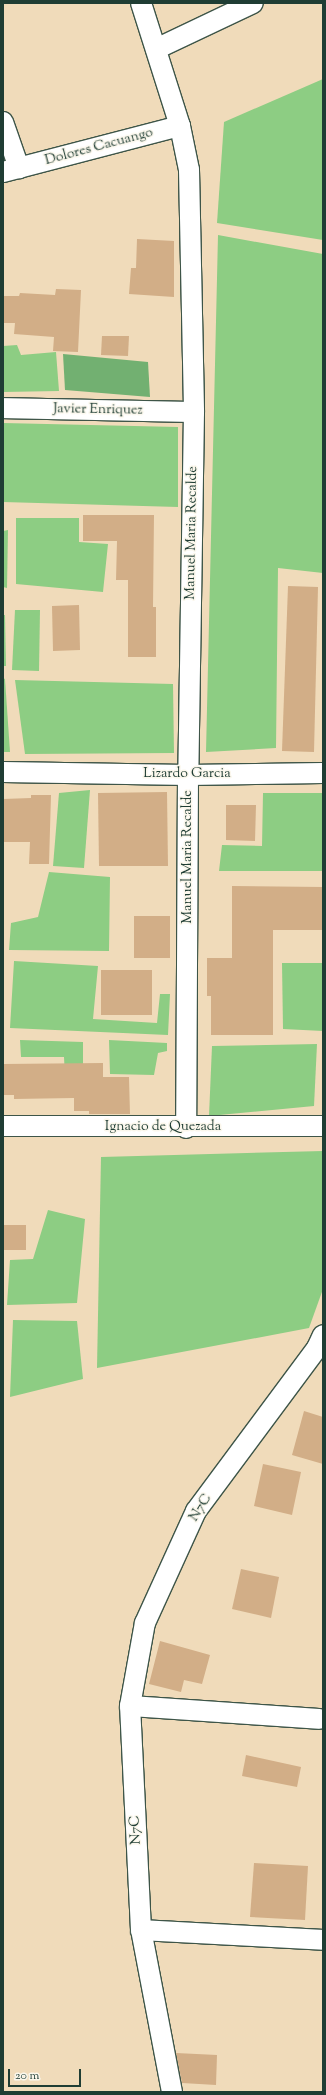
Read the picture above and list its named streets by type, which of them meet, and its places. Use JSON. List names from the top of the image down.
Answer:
{
  "streets": {
    "street": [
      "Dolores Cacuango",
      "Javier Enriquez",
      "Manuel Maria Recalde",
      "Lizardo Garcia",
      "Ignacio de Quezada",
      "N7C"
    ]
  },
  "crossings": [
    ["Dolores Cacuango", "Manuel Maria Recalde"],
    ["Javier Enriquez", "Manuel Maria Recalde"],
    ["Manuel Maria Recalde", "Lizardo Garcia"],
    ["Manuel Maria Recalde", "Ignacio de Quezada"]
  ],
  "scale_bar": "20 m"
}
